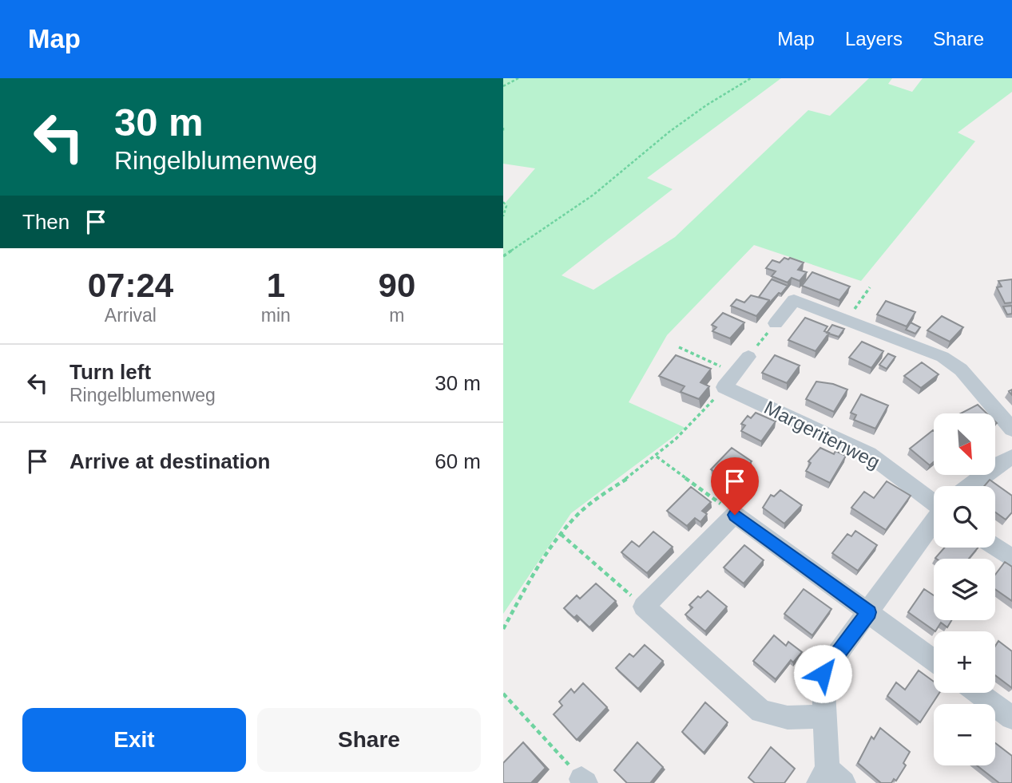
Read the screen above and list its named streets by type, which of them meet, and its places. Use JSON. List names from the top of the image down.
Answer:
{
  "streets": {
    "street": ["Margeritenweg"]
  },
  "north": "bottom right",
  "page": {
    "header": "Map",
    "nav": ["Map", "Layers", "Share"],
    "turn": ["30 m", "Ringelblumenweg"],
    "then": "Then",
    "eta": [
      "07:24",
      "Arrival",
      "1",
      "min",
      "90",
      "m"
    ],
    "list": [
      {
        "name": "Turn left",
        "note": "Ringelblumenweg",
        "value": "30 m"
      },
      {
        "name": "Arrive at destination",
        "value": "60 m"
      }
    ],
    "map_buttons": ["+", "−"],
    "buttons": ["Exit", "Share"]
  }
}
